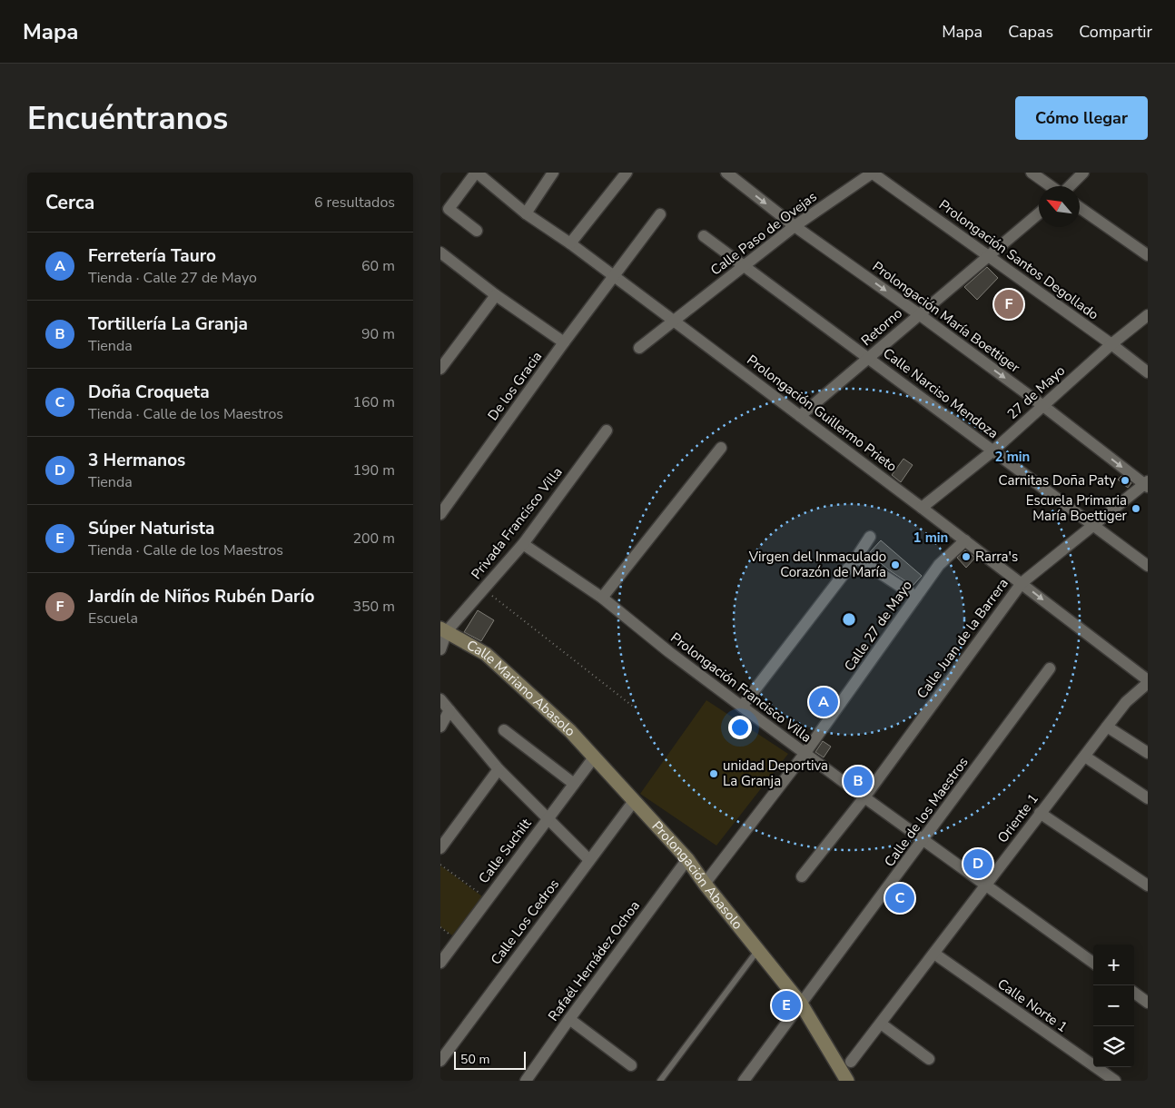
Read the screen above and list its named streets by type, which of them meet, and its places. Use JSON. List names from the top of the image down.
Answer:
{
  "streets": {
    "street": [
      "Calle Paso de Ovejas",
      "Prolongación Santos Degollado",
      "Prolongación María Boettiger",
      "Retorno",
      "De los Gracia",
      "27 de Mayo",
      "Calle Narciso Mendoza",
      "Prolongación Guillermo Prieto",
      "Privada Francisco Villa",
      "Calle 27 de Mayo",
      "Calle Juan de la Barrera",
      "Prolongación Francisco Villa",
      "Calle Mariano Abasolo",
      "Calle de los Maestros",
      "Oriente 1",
      "Calle Suchilt",
      "Prolongación Abasolo",
      "Calle Los Cedros",
      "Rafaél Hernádez Ochoa",
      "Calle Norte 1"
    ]
  },
  "crossings": [
    ["Calle Paso de Ovejas", "Prolongación Santos Degollado"],
    ["Calle Paso de Ovejas", "Prolongación María Boettiger"],
    ["Calle Paso de Ovejas", "Calle Narciso Mendoza"],
    ["Calle Paso de Ovejas", "Prolongación Guillermo Prieto"],
    ["Prolongación Santos Degollado", "Retorno"],
    ["Prolongación Santos Degollado", "27 de Mayo"],
    ["Prolongación María Boettiger", "Retorno"],
    ["Prolongación María Boettiger", "27 de Mayo"],
    ["Prolongación María Boettiger", "Calle Juan de la Barrera"],
    ["Retorno", "Calle Narciso Mendoza"],
    ["Retorno", "Prolongación Guillermo Prieto"],
    ["De los Gracia", "Prolongación Guillermo Prieto"],
    ["27 de Mayo", "Calle Narciso Mendoza"],
    ["27 de Mayo", "Prolongación Guillermo Prieto"],
    ["Calle Narciso Mendoza", "Calle Juan de la Barrera"],
    ["Prolongación Guillermo Prieto", "Calle 27 de Mayo"],
    ["Prolongación Guillermo Prieto", "Calle Juan de la Barrera"],
    ["Prolongación Guillermo Prieto", "Oriente 1"],
    ["Privada Francisco Villa", "Prolongación Francisco Villa"],
    ["Privada Francisco Villa", "Calle Mariano Abasolo"],
    ["Calle 27 de Mayo", "Prolongación Francisco Villa"],
    ["Calle 27 de Mayo", "Prolongación Abasolo"],
    ["Calle Juan de la Barrera", "Prolongación Francisco Villa"],
    ["Prolongación Francisco Villa", "Calle de los Maestros"],
    ["Prolongación Francisco Villa", "Oriente 1"],
    ["Calle Mariano Abasolo", "Calle Suchilt"],
    ["Calle Mariano Abasolo", "Prolongación Abasolo"],
    ["Calle Mariano Abasolo", "Calle Los Cedros"],
    ["Oriente 1", "Calle Norte 1"],
    ["Prolongación Abasolo", "Calle Los Cedros"],
    ["Prolongación Abasolo", "Rafaél Hernádez Ochoa"]
  ],
  "one_way": ["Prolongación María Boettiger"],
  "places": [
    "Carnitas Doña Paty",
    "Escuela Primaria María Boettiger",
    "Rarra's",
    "Virgen del Inmaculado Corazón de María",
    "unidad Deportiva La Granja"
  ],
  "scale_bar": "50 m",
  "north": "top left",
  "page": {
    "header": "Mapa",
    "nav": ["Mapa", "Capas", "Compartir"],
    "buttons": "Cómo llegar",
    "title": "Encuéntranos",
    "heading": ["Cerca", "6 resultados"],
    "list": [
      {
        "mark": "A",
        "name": "Ferretería Tauro",
        "note": "Tienda · Calle 27 de Mayo",
        "value": "60 m"
      },
      {
        "mark": "B",
        "name": "Tortillería La Granja",
        "note": "Tienda",
        "value": "90 m"
      },
      {
        "mark": "C",
        "name": "Doña Croqueta",
        "note": "Tienda · Calle de los Maestros",
        "value": "160 m"
      },
      {
        "mark": "D",
        "name": "3 Hermanos",
        "note": "Tienda",
        "value": "190 m"
      },
      {
        "mark": "E",
        "name": "Súper Naturista",
        "note": "Tienda · Calle de los Maestros",
        "value": "200 m"
      },
      {
        "mark": "F",
        "name": "Jardín de Niños Rubén Darío",
        "note": "Escuela",
        "value": "350 m"
      }
    ],
    "pins": [
      "F",
      "A",
      "B",
      "D",
      "C",
      "E"
    ],
    "map_buttons": ["+", "−"],
    "scale": "50 m"
  },
  "rings": ["2 min", "1 min"]
}
